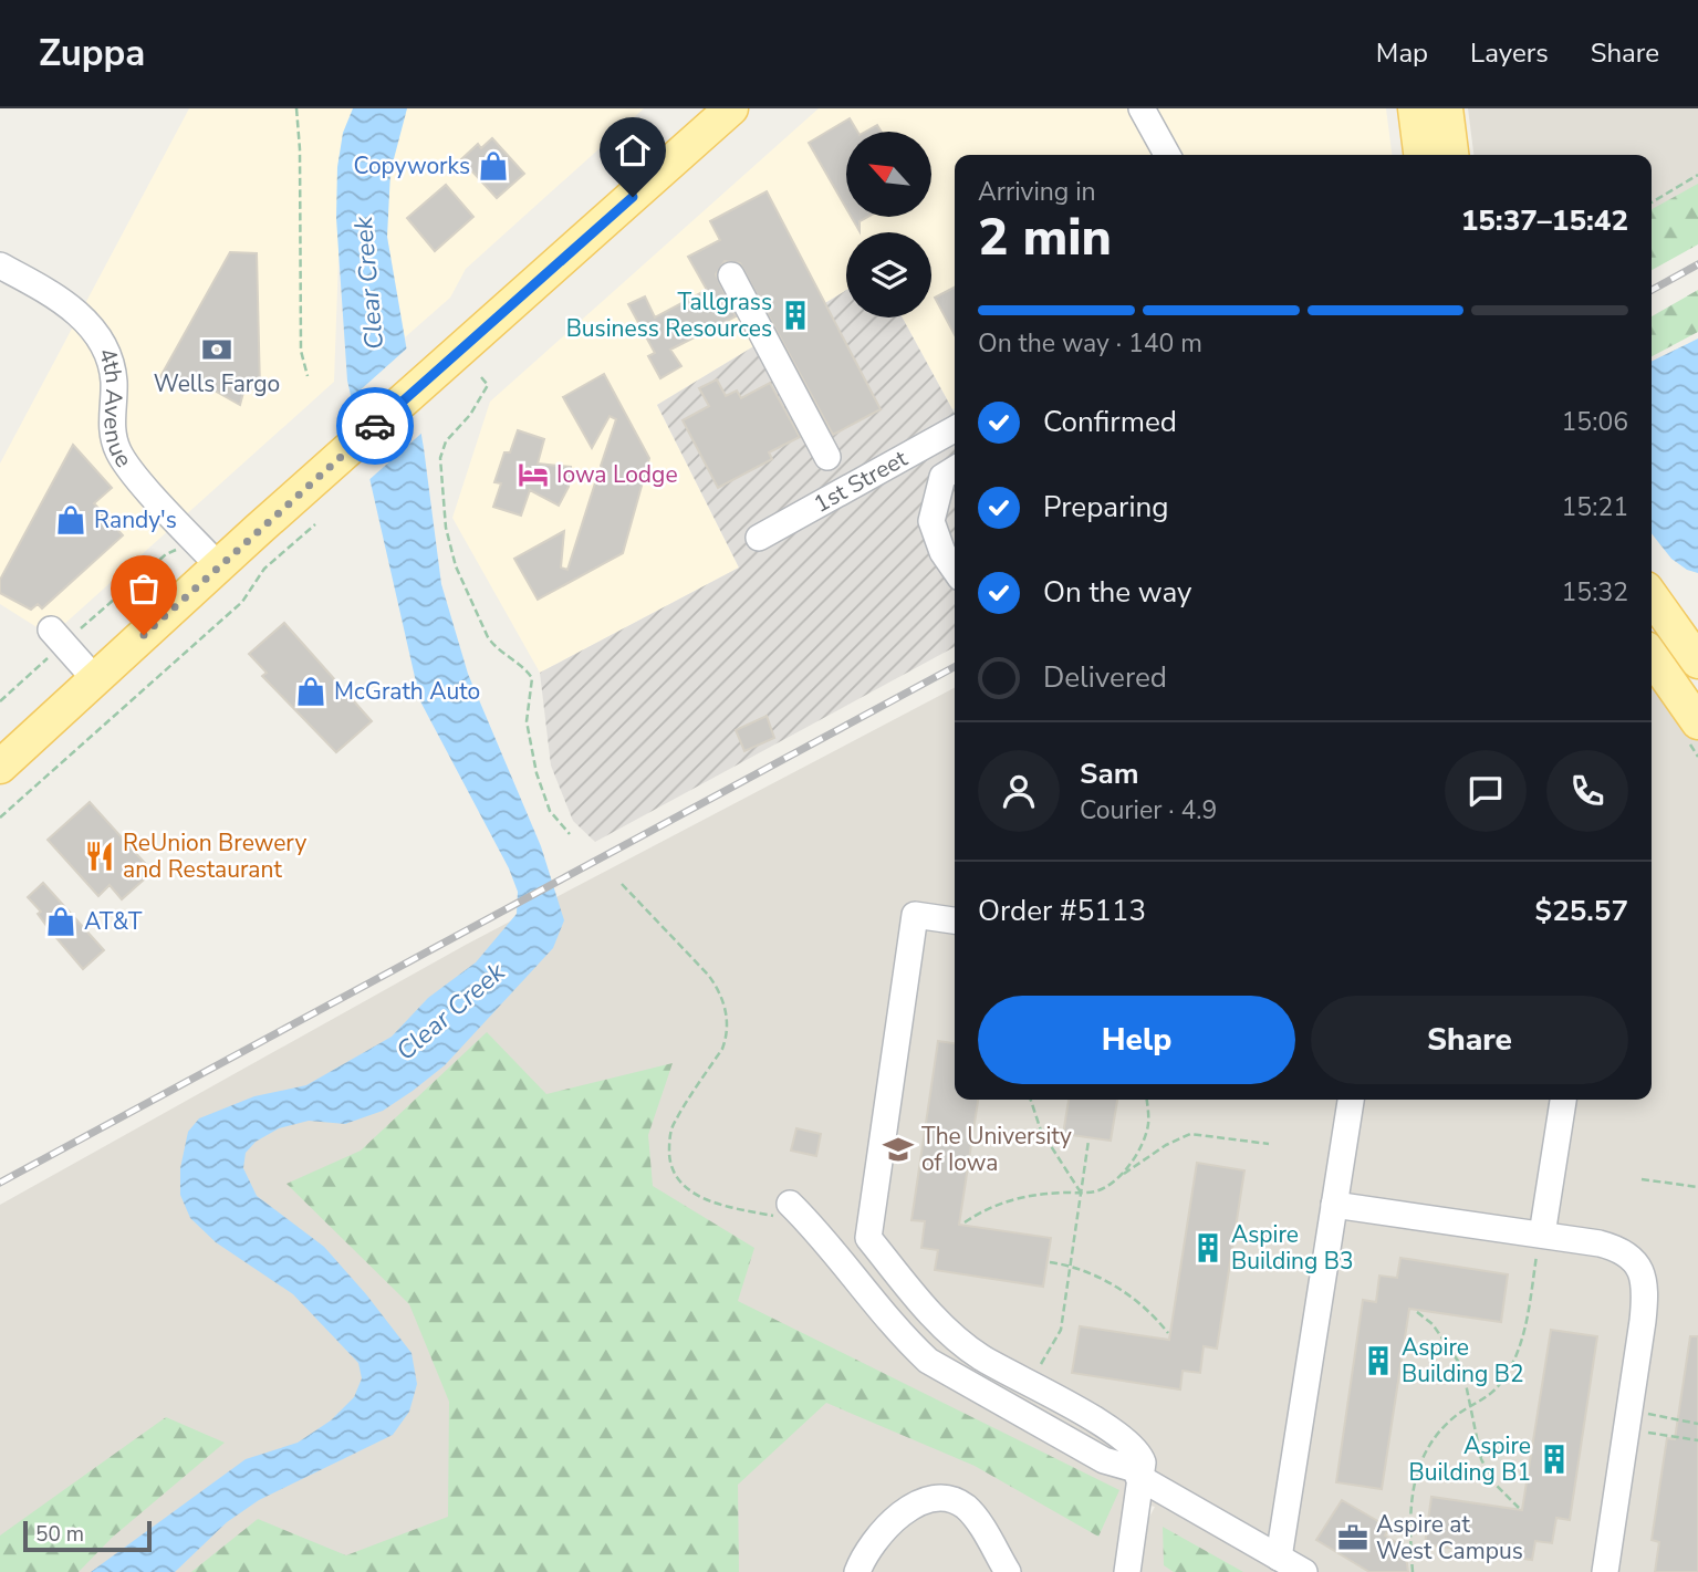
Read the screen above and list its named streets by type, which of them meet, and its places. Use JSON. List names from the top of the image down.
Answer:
{
  "streets": {
    "street": ["4th Avenue", "1st Street"]
  },
  "water": ["Clear Creek"],
  "places": {
    "shop": [
      "Copyworks",
      "Randy's",
      "McGrath Auto",
      "AT&T"
    ],
    "building": [
      "Tallgrass Business Resources",
      "Aspire Building B3",
      "Aspire Building B2",
      "Aspire Building B1"
    ],
    "bank": ["Wells Fargo"],
    "hotel": ["Iowa Lodge"],
    "restaurant": ["ReUnion Brewery and Restaurant"],
    "school or university": ["The University of Iowa"],
    "office": ["Aspire at West Campus"]
  },
  "scale_bar": "50 m",
  "north": "top left",
  "page": {
    "header": "Zuppa",
    "nav": ["Map", "Layers", "Share"],
    "heading": ["2 min", "Arriving in", "15:37–15:42"],
    "panel": [
      "Sam",
      "Courier · 4.9",
      "Order #5113",
      "$25.57"
    ],
    "bar": "On the way · 140 m",
    "list": [
      ["Confirmed", "15:06"],
      ["Preparing", "15:21"],
      ["On the way", "15:32"],
      "Delivered"
    ],
    "buttons": ["Help", "Share"],
    "scale": "50 m"
  }
}
